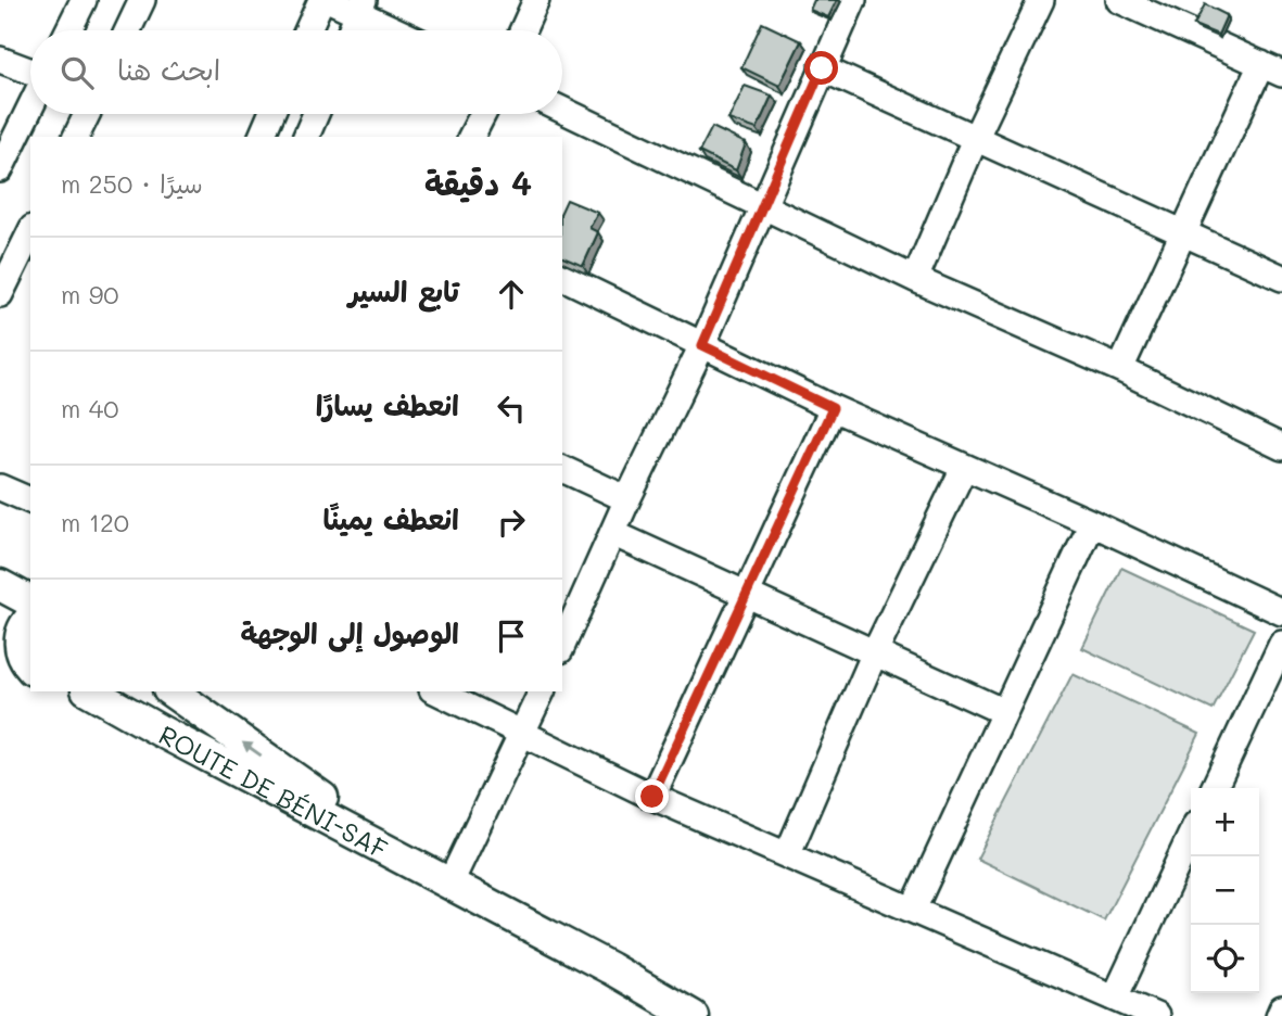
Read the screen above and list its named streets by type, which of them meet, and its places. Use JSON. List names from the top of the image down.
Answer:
{
  "streets": {
    "main road": ["ROUTE DE BÉNI-SAF"]
  },
  "page": {
    "search": "ابحث هنا",
    "heading": ["4 دقيقة", "سيرًا · 250 m"],
    "list": [
      ["تابع السير", "90 m"],
      ["انعطف يسارًا", "40 m"],
      ["انعطف يمينًا", "120 m"],
      "الوصول إلى الوجهة"
    ],
    "map_buttons": ["+", "−"]
  }
}
